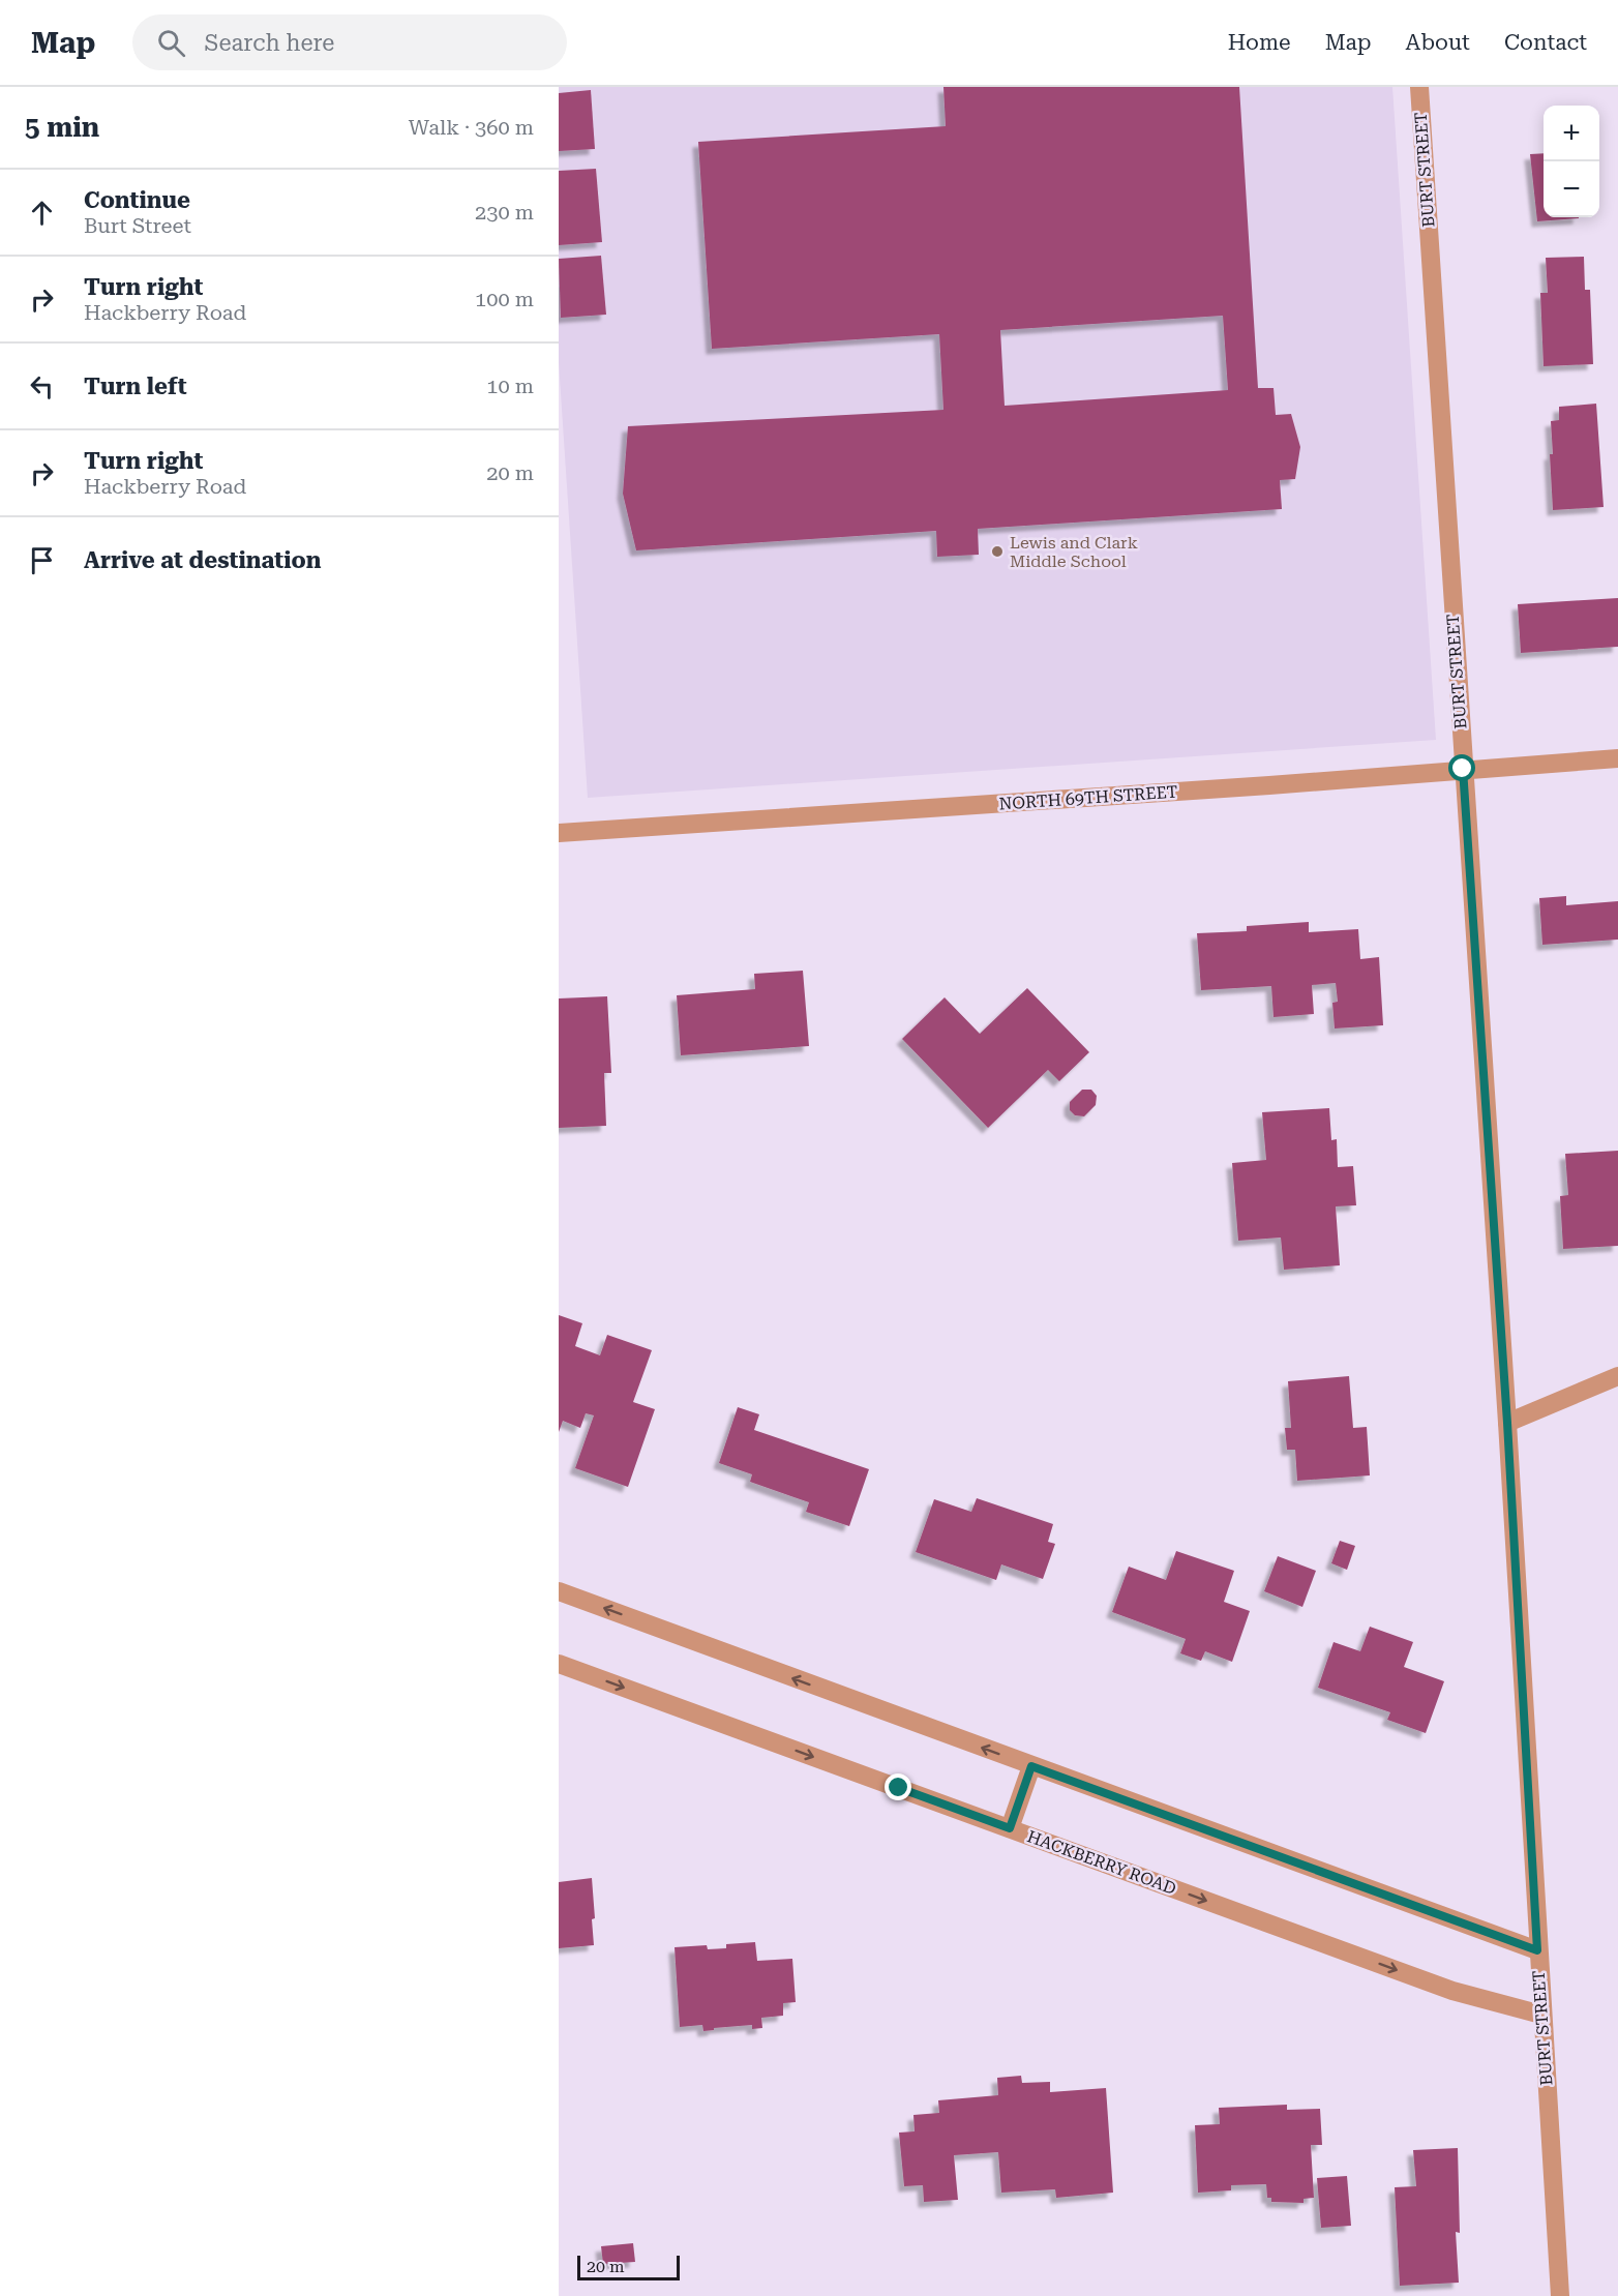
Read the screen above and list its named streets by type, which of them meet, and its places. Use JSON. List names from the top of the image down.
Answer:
{
  "streets": {
    "street": ["BURT STREET", "NORTH 69TH STREET", "HACKBERRY ROAD"]
  },
  "crossings": [
    ["BURT STREET", "NORTH 69TH STREET"],
    ["BURT STREET", "HACKBERRY ROAD"]
  ],
  "places": ["Lewis and Clark Middle School"],
  "scale_bar": "20 m",
  "page": {
    "header": "Map",
    "search": "Search here",
    "nav": [
      "Home",
      "Map",
      "About",
      "Contact"
    ],
    "heading": ["5 min", "Walk · 360 m"],
    "map_buttons": ["+", "−"],
    "list": [
      ["Continue", "Burt Street", "230 m"],
      ["Turn right", "Hackberry Road", "100 m"],
      ["Turn left", "10 m"],
      ["Turn right", "Hackberry Road", "20 m"],
      "Arrive at destination"
    ],
    "scale": "20 m"
  }
}
